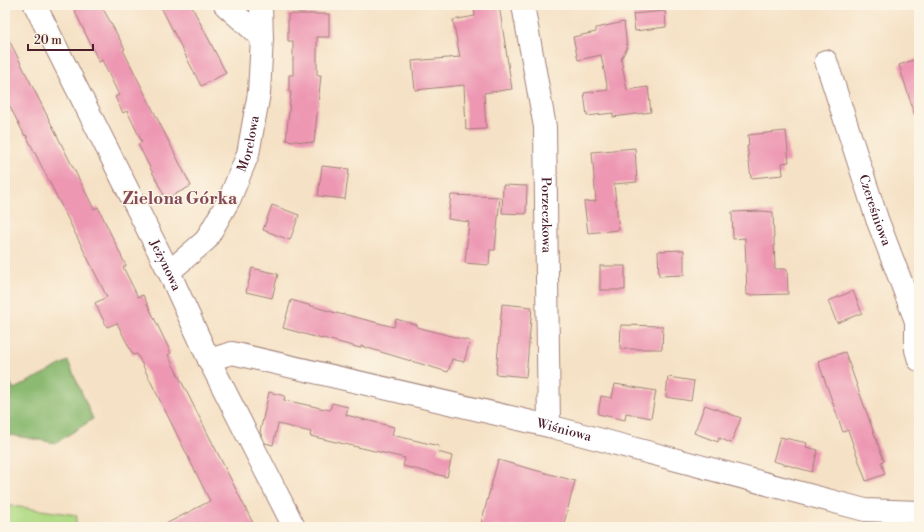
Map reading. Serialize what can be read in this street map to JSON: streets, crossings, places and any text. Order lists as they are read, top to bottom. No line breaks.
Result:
{"streets":{"street":["Morelowa","Czereśniowa","Porzeczkowa","Jeżynowa","Wiśniowa"]},"crossings":[["Morelowa","Jeżynowa"],["Porzeczkowa","Wiśniowa"],["Jeżynowa","Wiśniowa"]],"districts":["Zielona Górka"],"scale_bar":"20 m"}
